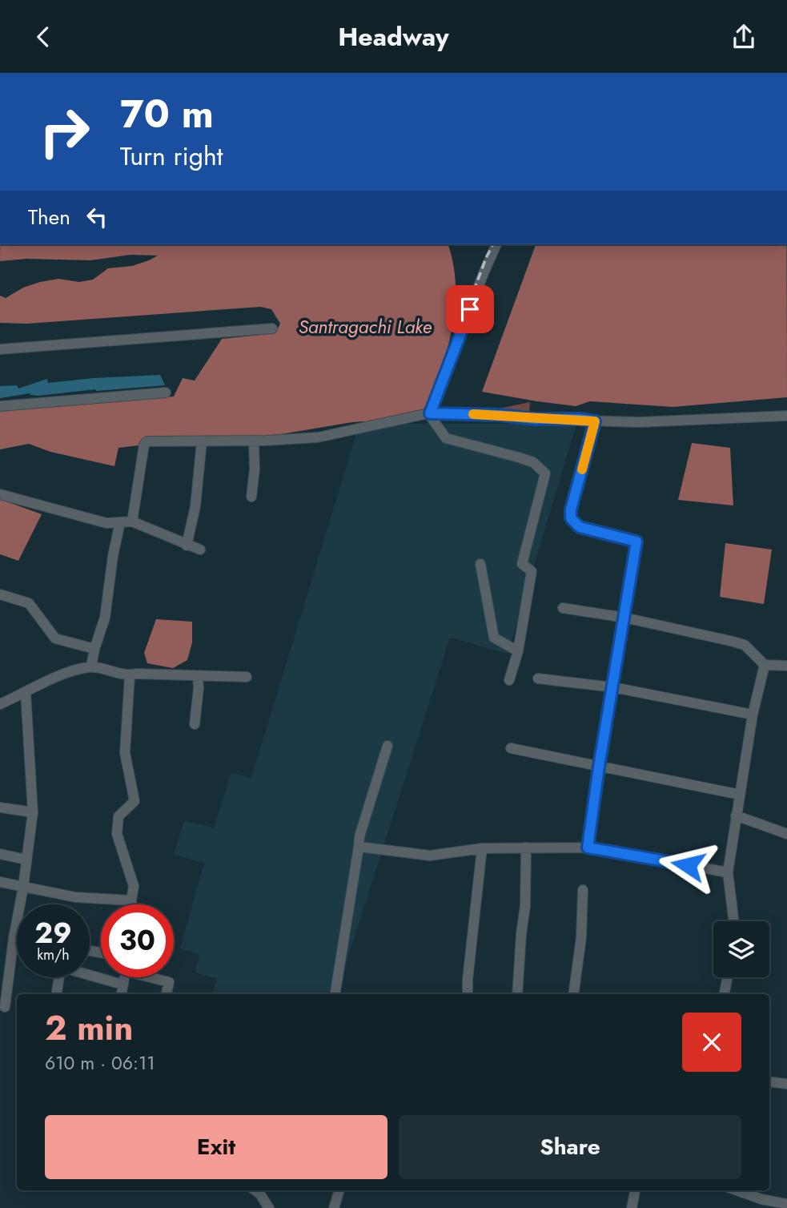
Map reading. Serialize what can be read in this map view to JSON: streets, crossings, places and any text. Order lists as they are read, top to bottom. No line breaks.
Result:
{"water":["Santragachi Lake"],"page":{"header":"Headway","turn":["70 m","Turn right"],"then":"Then","speed":"29 km/h","limit":"30","heading":["2 min","610 m · 06:11"],"buttons":["Exit","Share"]}}
